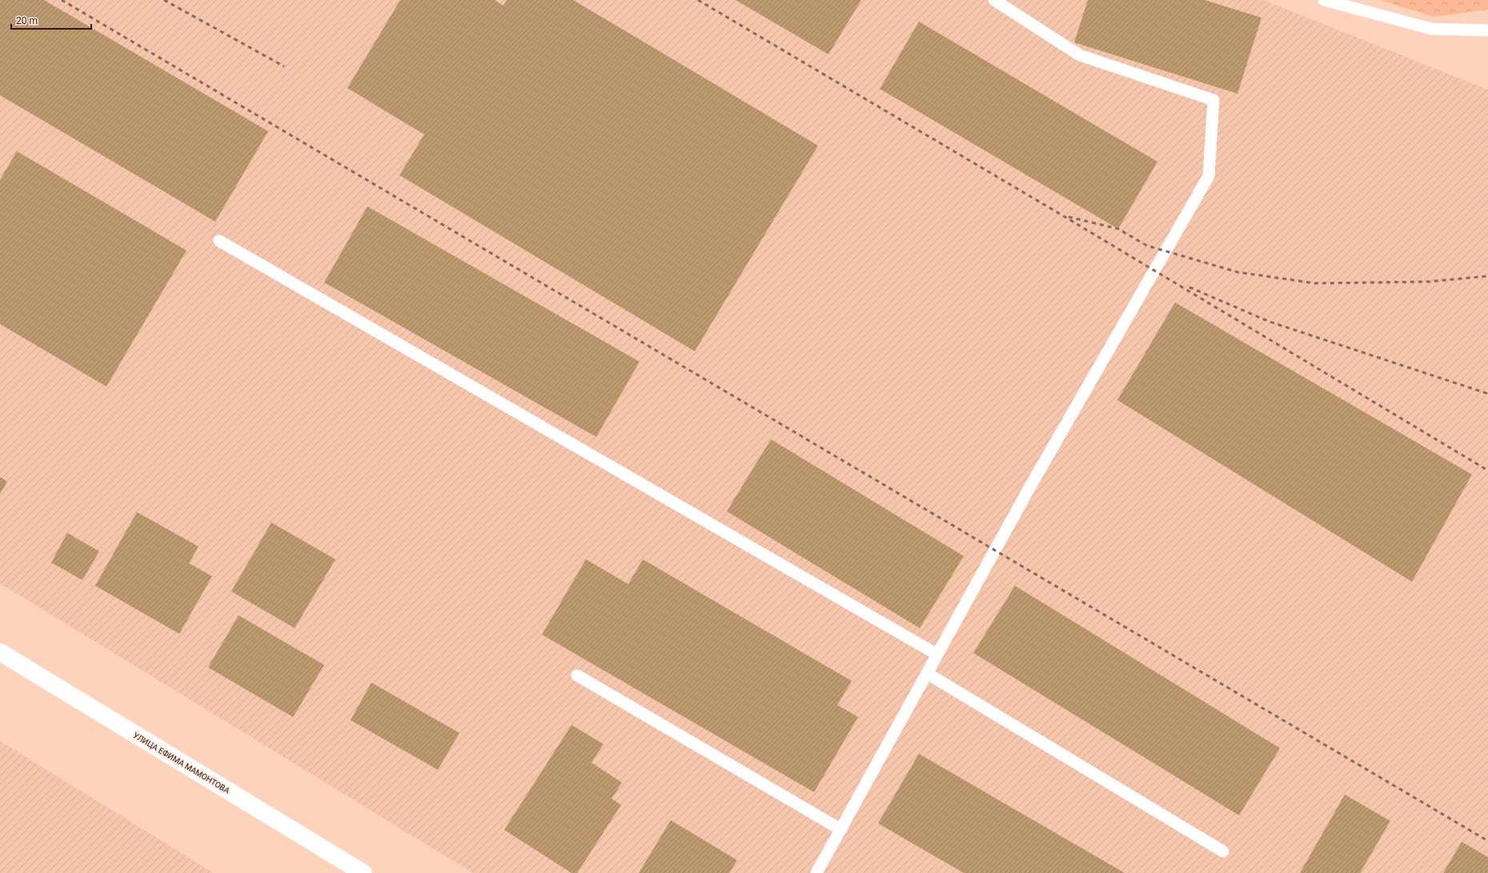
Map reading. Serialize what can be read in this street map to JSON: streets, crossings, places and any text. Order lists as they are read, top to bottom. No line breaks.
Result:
{"streets":{"street":["УЛИЦА ЕФИМА МАМОНТОВА"]},"scale_bar":"20 m"}
